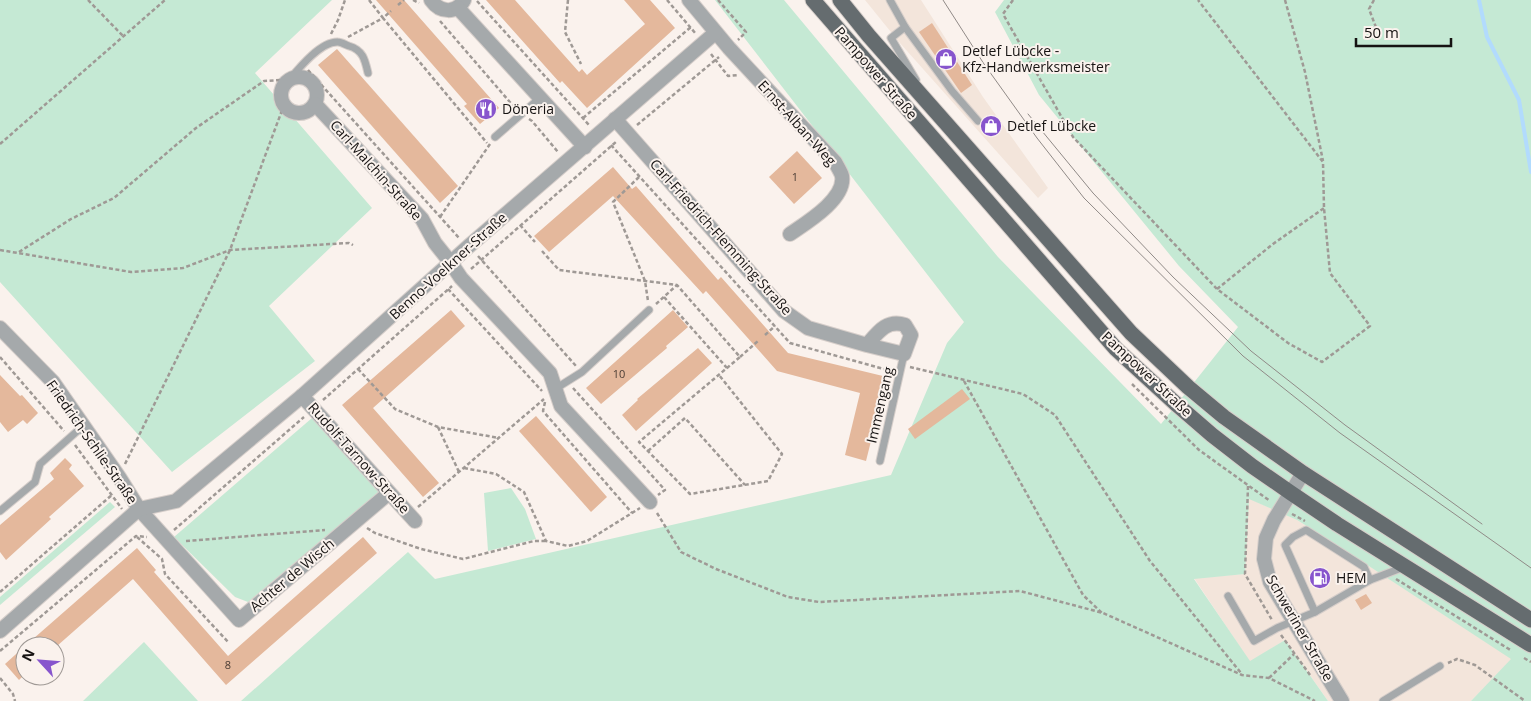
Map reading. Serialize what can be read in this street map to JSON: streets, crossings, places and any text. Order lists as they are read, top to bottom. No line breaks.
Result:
{"streets":{"main road":["Pampower Straße"],"street":["Ernst-Alban-Weg","Carl-Malchin-Straße","Carl-Friedrich-Flemming-Straße","Benno-Voelkner-Straße","Friedrich-Schlie-Straße","Rudolf-Tarnow-Straße","Achter de Wisch","Schweriner Straße"],"lane":["Immengang"]},"crossings":[["Pampower Straße","Schweriner Straße"],["Ernst-Alban-Weg","Benno-Voelkner-Straße"],["Carl-Malchin-Straße","Benno-Voelkner-Straße"],["Carl-Friedrich-Flemming-Straße","Benno-Voelkner-Straße"],["Carl-Friedrich-Flemming-Straße","Immengang"],["Benno-Voelkner-Straße","Friedrich-Schlie-Straße"],["Benno-Voelkner-Straße","Rudolf-Tarnow-Straße"],["Benno-Voelkner-Straße","Achter de Wisch"],["Friedrich-Schlie-Straße","Achter de Wisch"],["Rudolf-Tarnow-Straße","Achter de Wisch"]],"places":{"shop":["Detlef Lübcke - Kfz-Handwerksmeister","Detlef Lübcke"],"restaurant":["Döneria"],"fuel station":["HEM"]},"house_numbers":["1","10","8"],"scale_bar":"50 m","north":"top left"}
